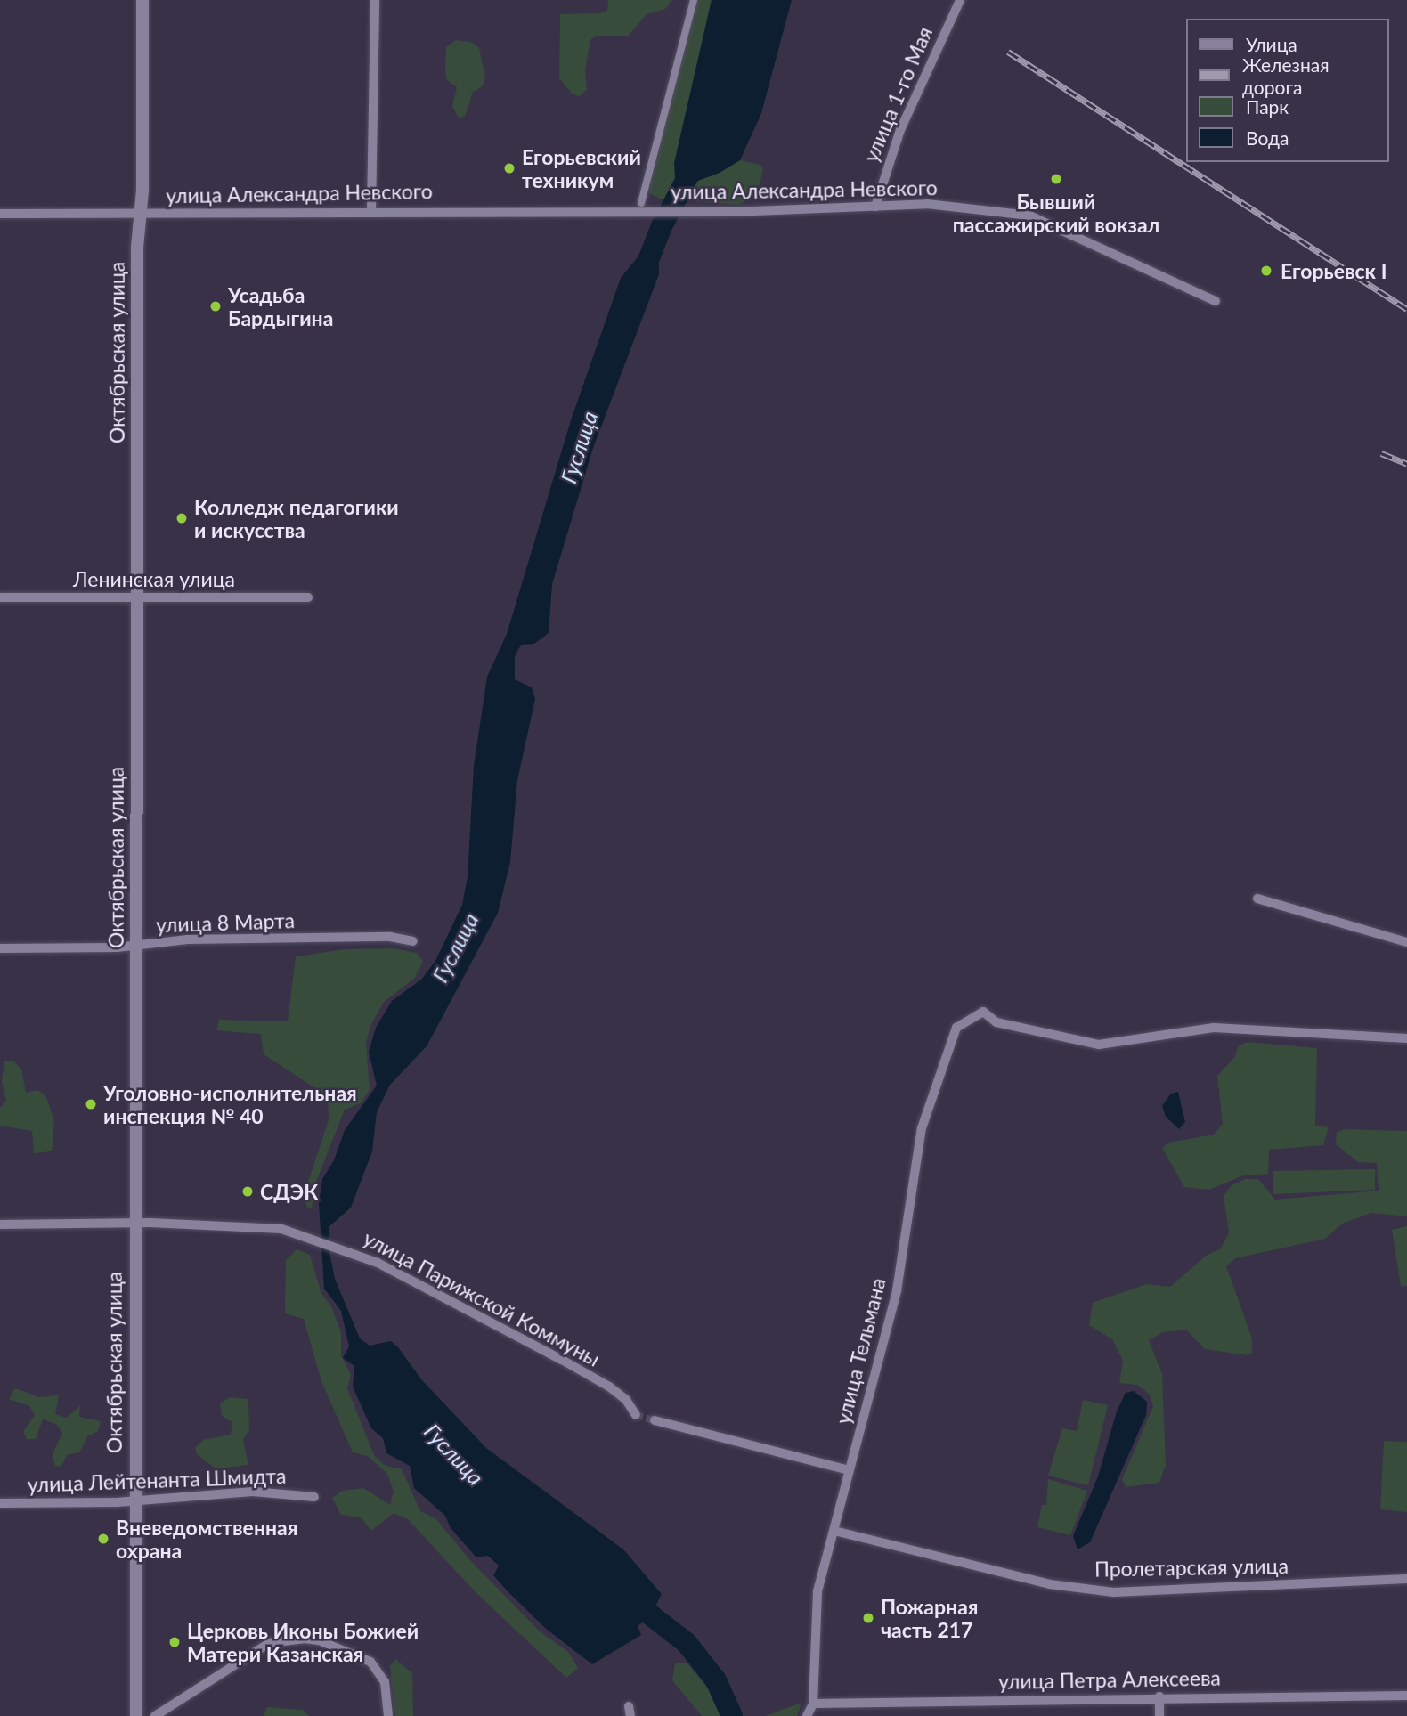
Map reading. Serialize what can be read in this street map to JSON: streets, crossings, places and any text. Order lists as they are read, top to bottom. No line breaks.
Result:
{"streets":{"street":["улица 1-го Мая","улица Александра Невского","Октябрьская улица","Ленинская улица","улица 8 Марта","улица Парижской Коммуны","улица Тельмана","улица Лейтенанта Шмидта","Пролетарская улица","улица Петра Алексеева"]},"crossings":[["улица 1-го Мая","улица Александра Невского"],["улица Александра Невского","Октябрьская улица"],["Октябрьская улица","Ленинская улица"],["Октябрьская улица","улица 8 Марта"],["Октябрьская улица","улица Парижской Коммуны"],["Октябрьская улица","улица Лейтенанта Шмидта"],["улица Тельмана","Пролетарская улица"],["улица Тельмана","улица Петра Алексеева"]],"water":["Гуслица"],"places":["Егорьевский техникум","Бывший пассажирский вокзал","Егорьевск I","Усадьба Бардыгина","Колледж педагогики и искусства","Уголовно-исполнительная инспекция № 40","СДЭК","Вневедомственная охрана","Пожарная часть 217","Церковь Иконы Божией Матери Казанская"],"legend":["Улица","Железная дорога","Парк","Вода"]}
